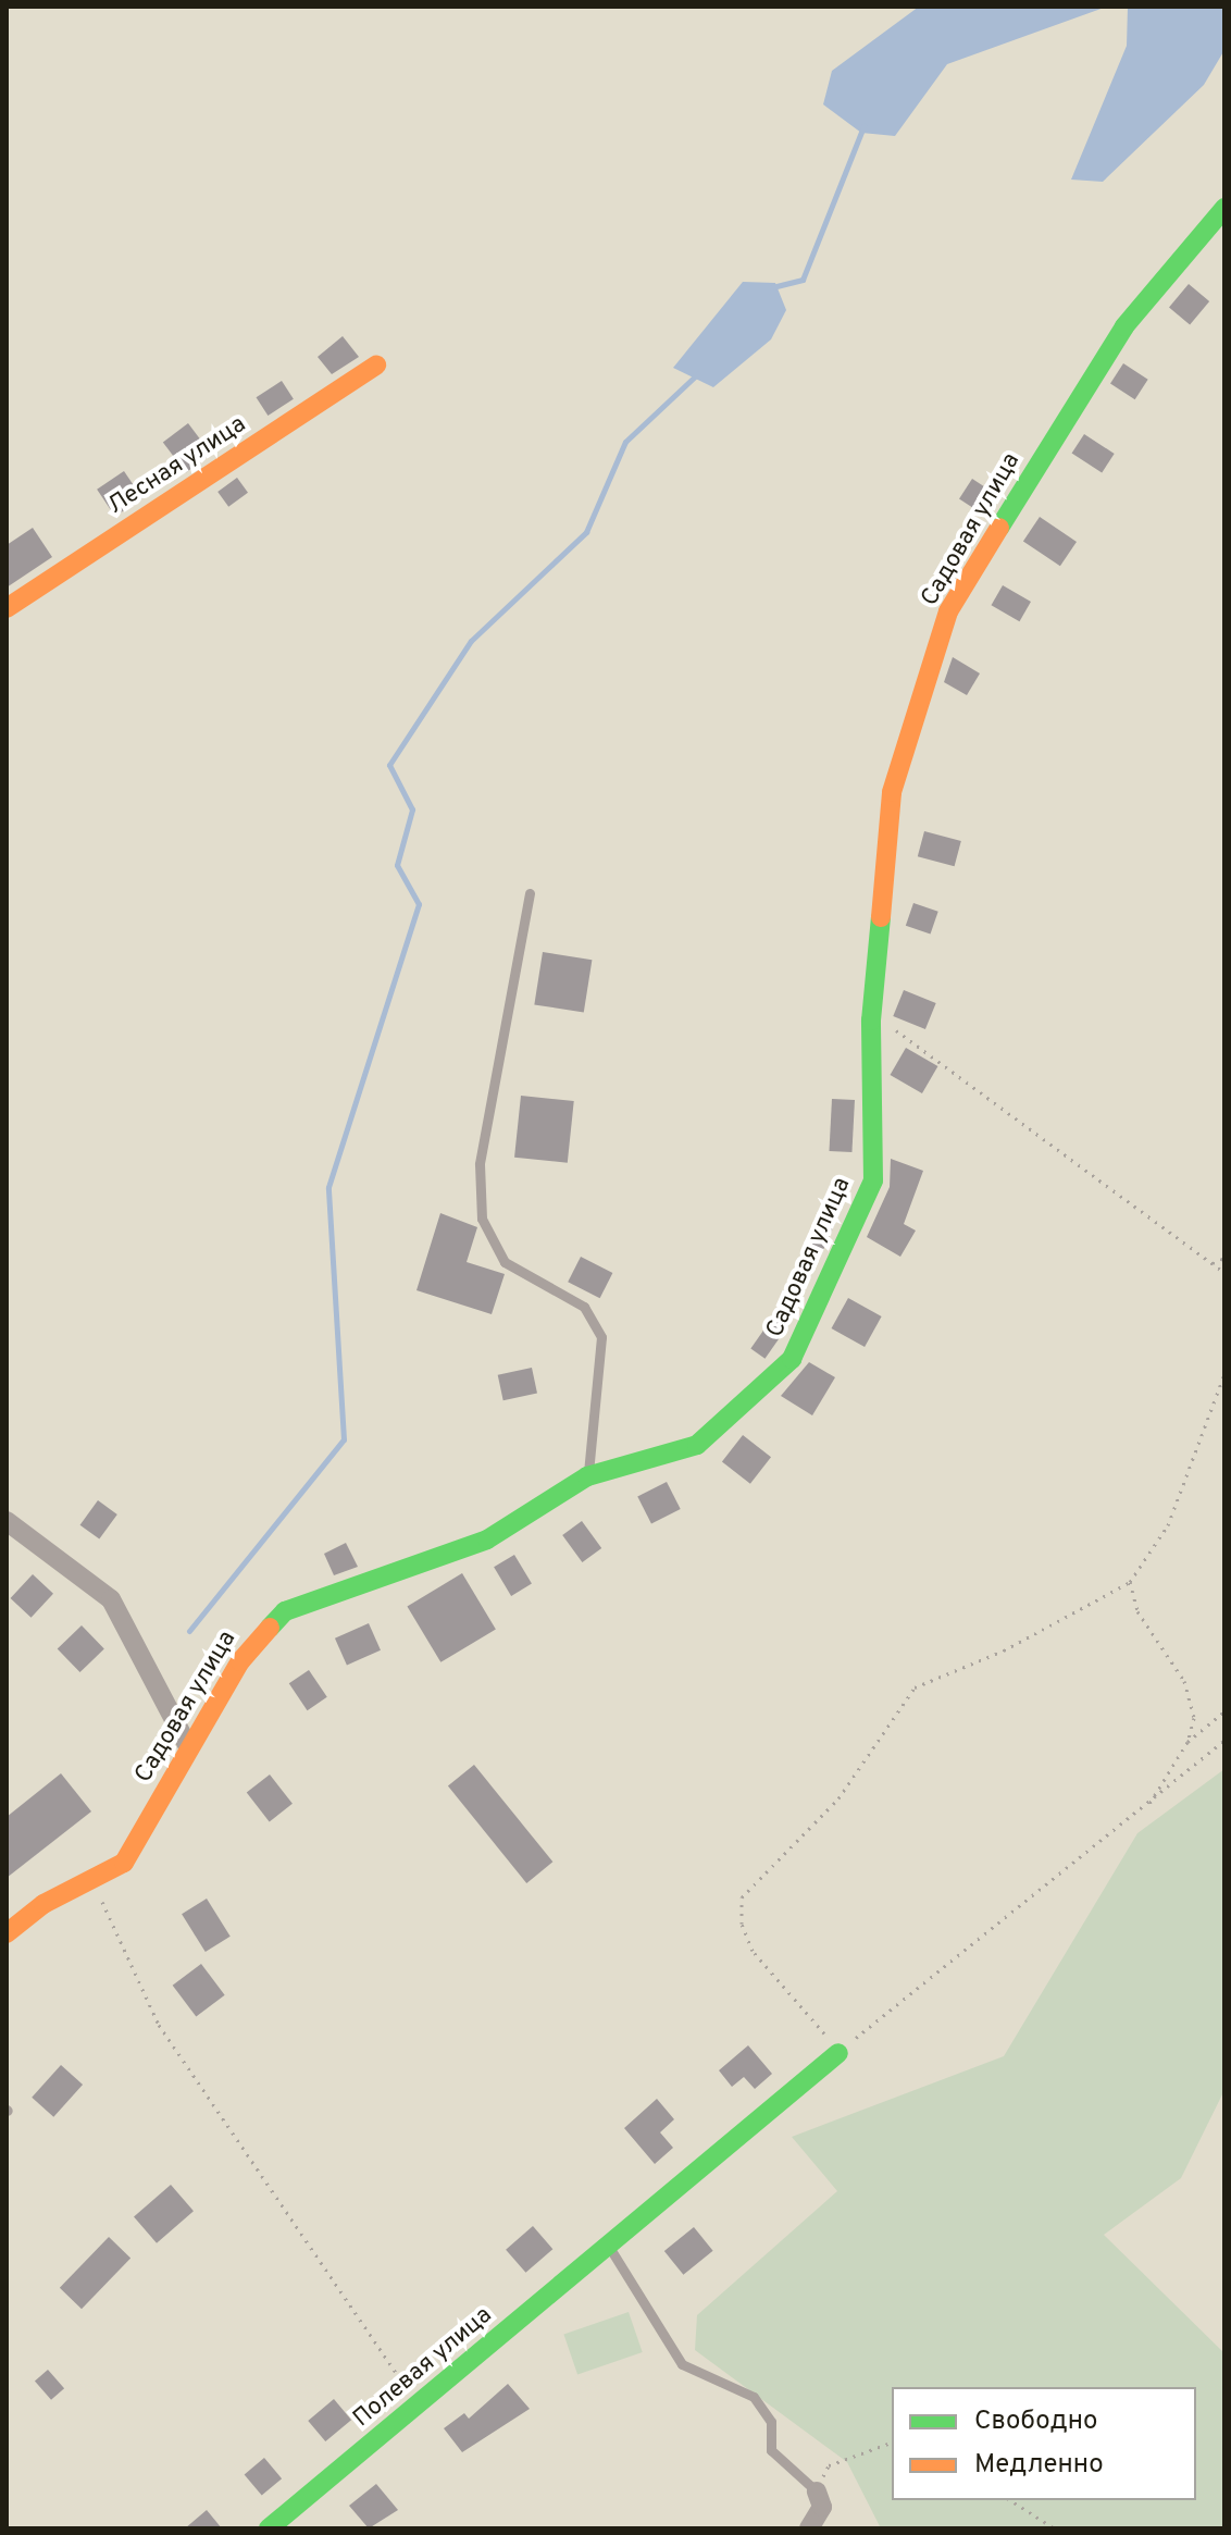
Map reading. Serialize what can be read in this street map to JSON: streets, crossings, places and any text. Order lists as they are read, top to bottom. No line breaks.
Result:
{"streets":{"street":["Лесная улица","Садовая улица","Полевая улица"]},"legend":["Свободно","Медленно"]}
